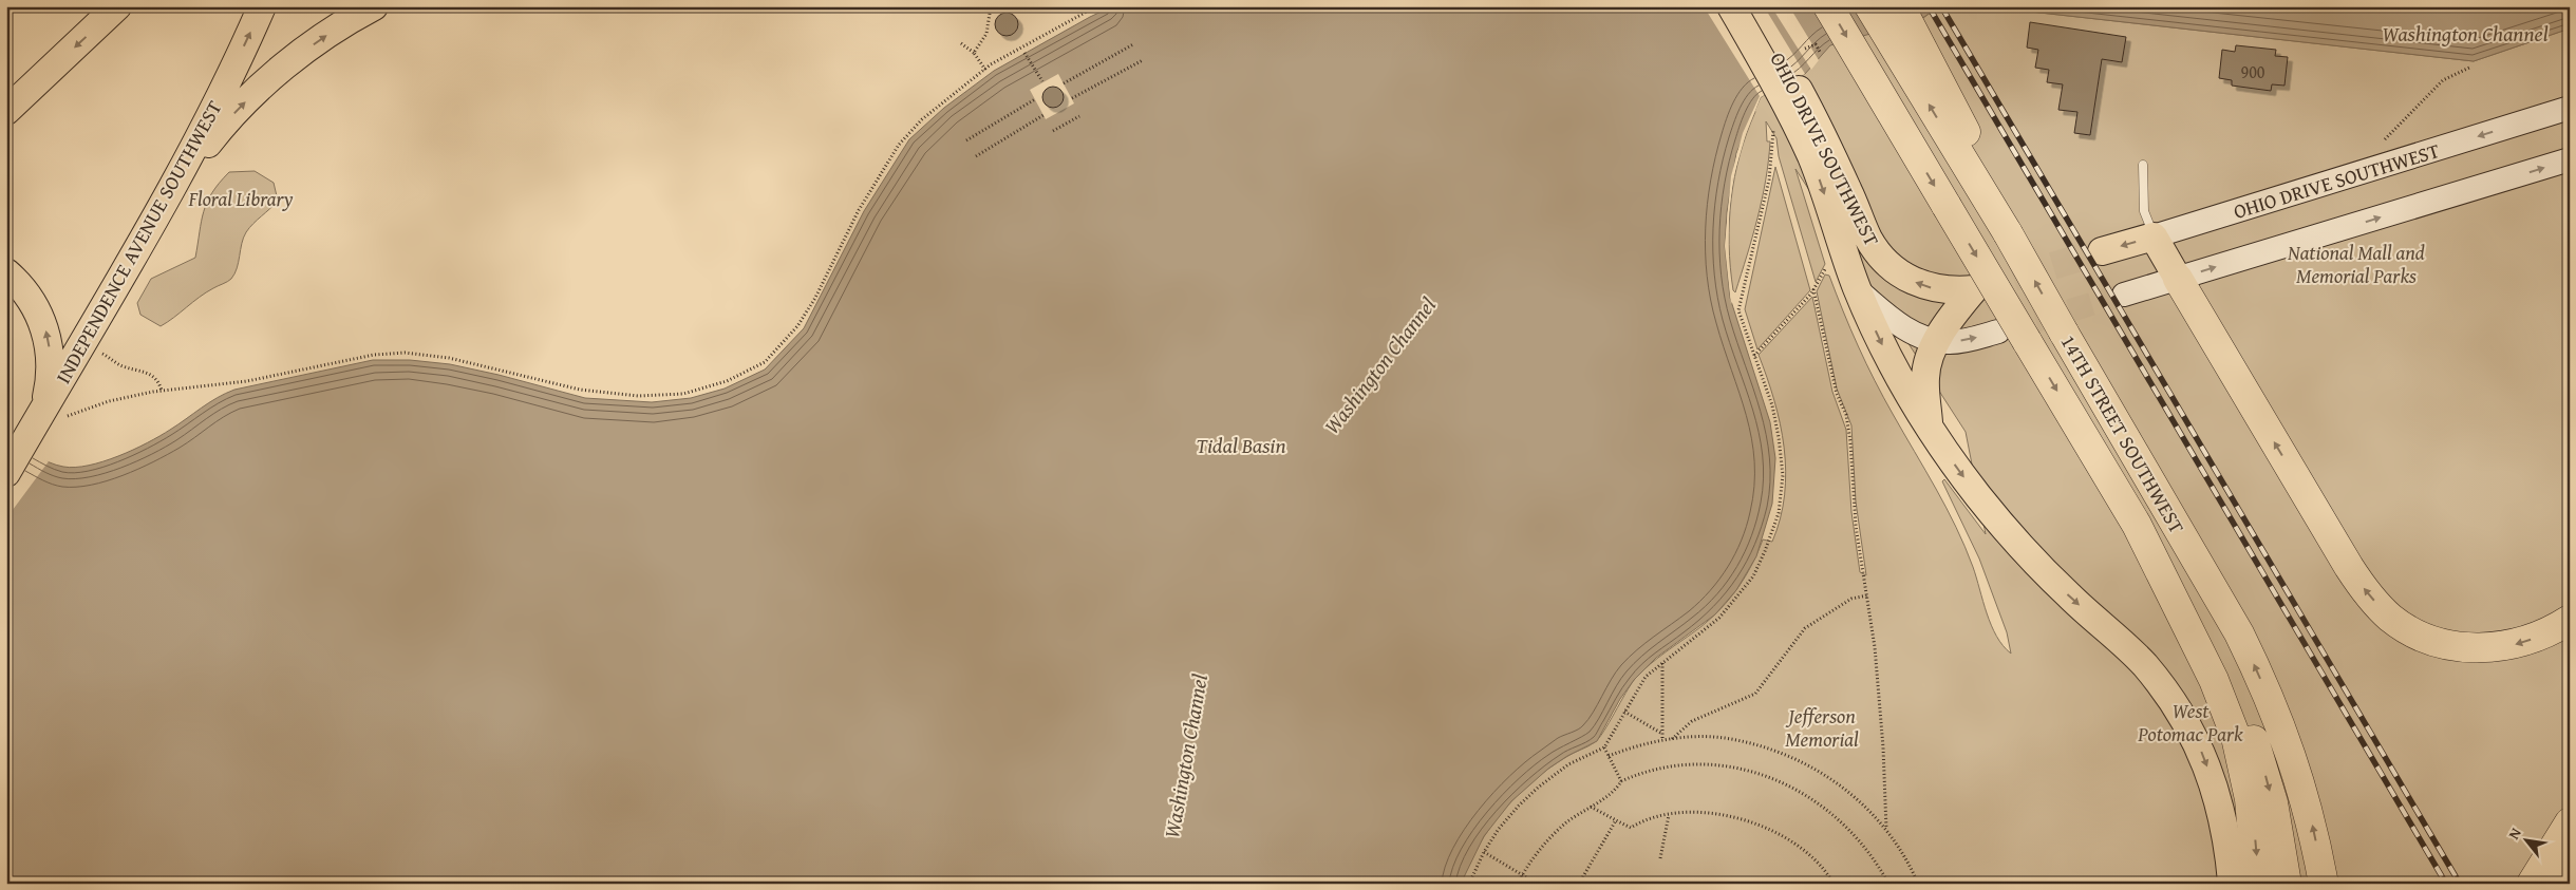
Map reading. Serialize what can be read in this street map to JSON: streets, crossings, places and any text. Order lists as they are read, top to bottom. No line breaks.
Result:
{"streets":{"highway":["14TH STREET SOUTHWEST"],"main road":["OHIO DRIVE SOUTHWEST","INDEPENDENCE AVENUE SOUTHWEST"]},"water":["Washington Channel","Tidal Basin"],"parks":["Floral Library","National Mall and Memorial Parks","West Potomac Park","Jefferson Memorial"],"house_numbers":["900"],"north":"top left"}
